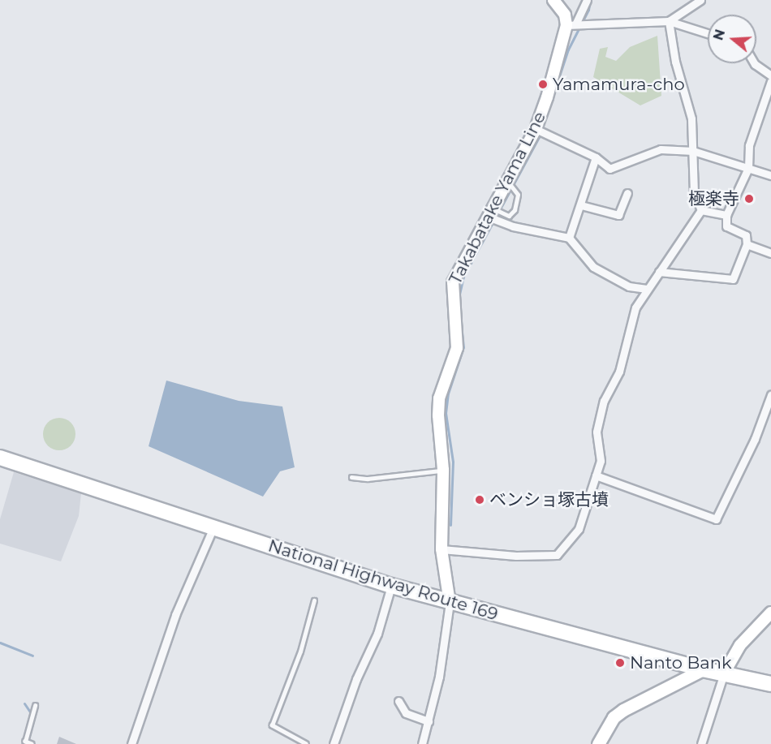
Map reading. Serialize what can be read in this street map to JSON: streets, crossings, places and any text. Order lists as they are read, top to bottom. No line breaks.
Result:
{"streets":{"highway":["National Highway Route 169"],"main road":["Takabatake Yama Line"]},"crossings":[["Takabatake Yama Line","National Highway Route 169"]],"places":["Yamamura-cho","極楽寺","ベンショ塚古墳","Nanto Bank"],"north":"left"}
